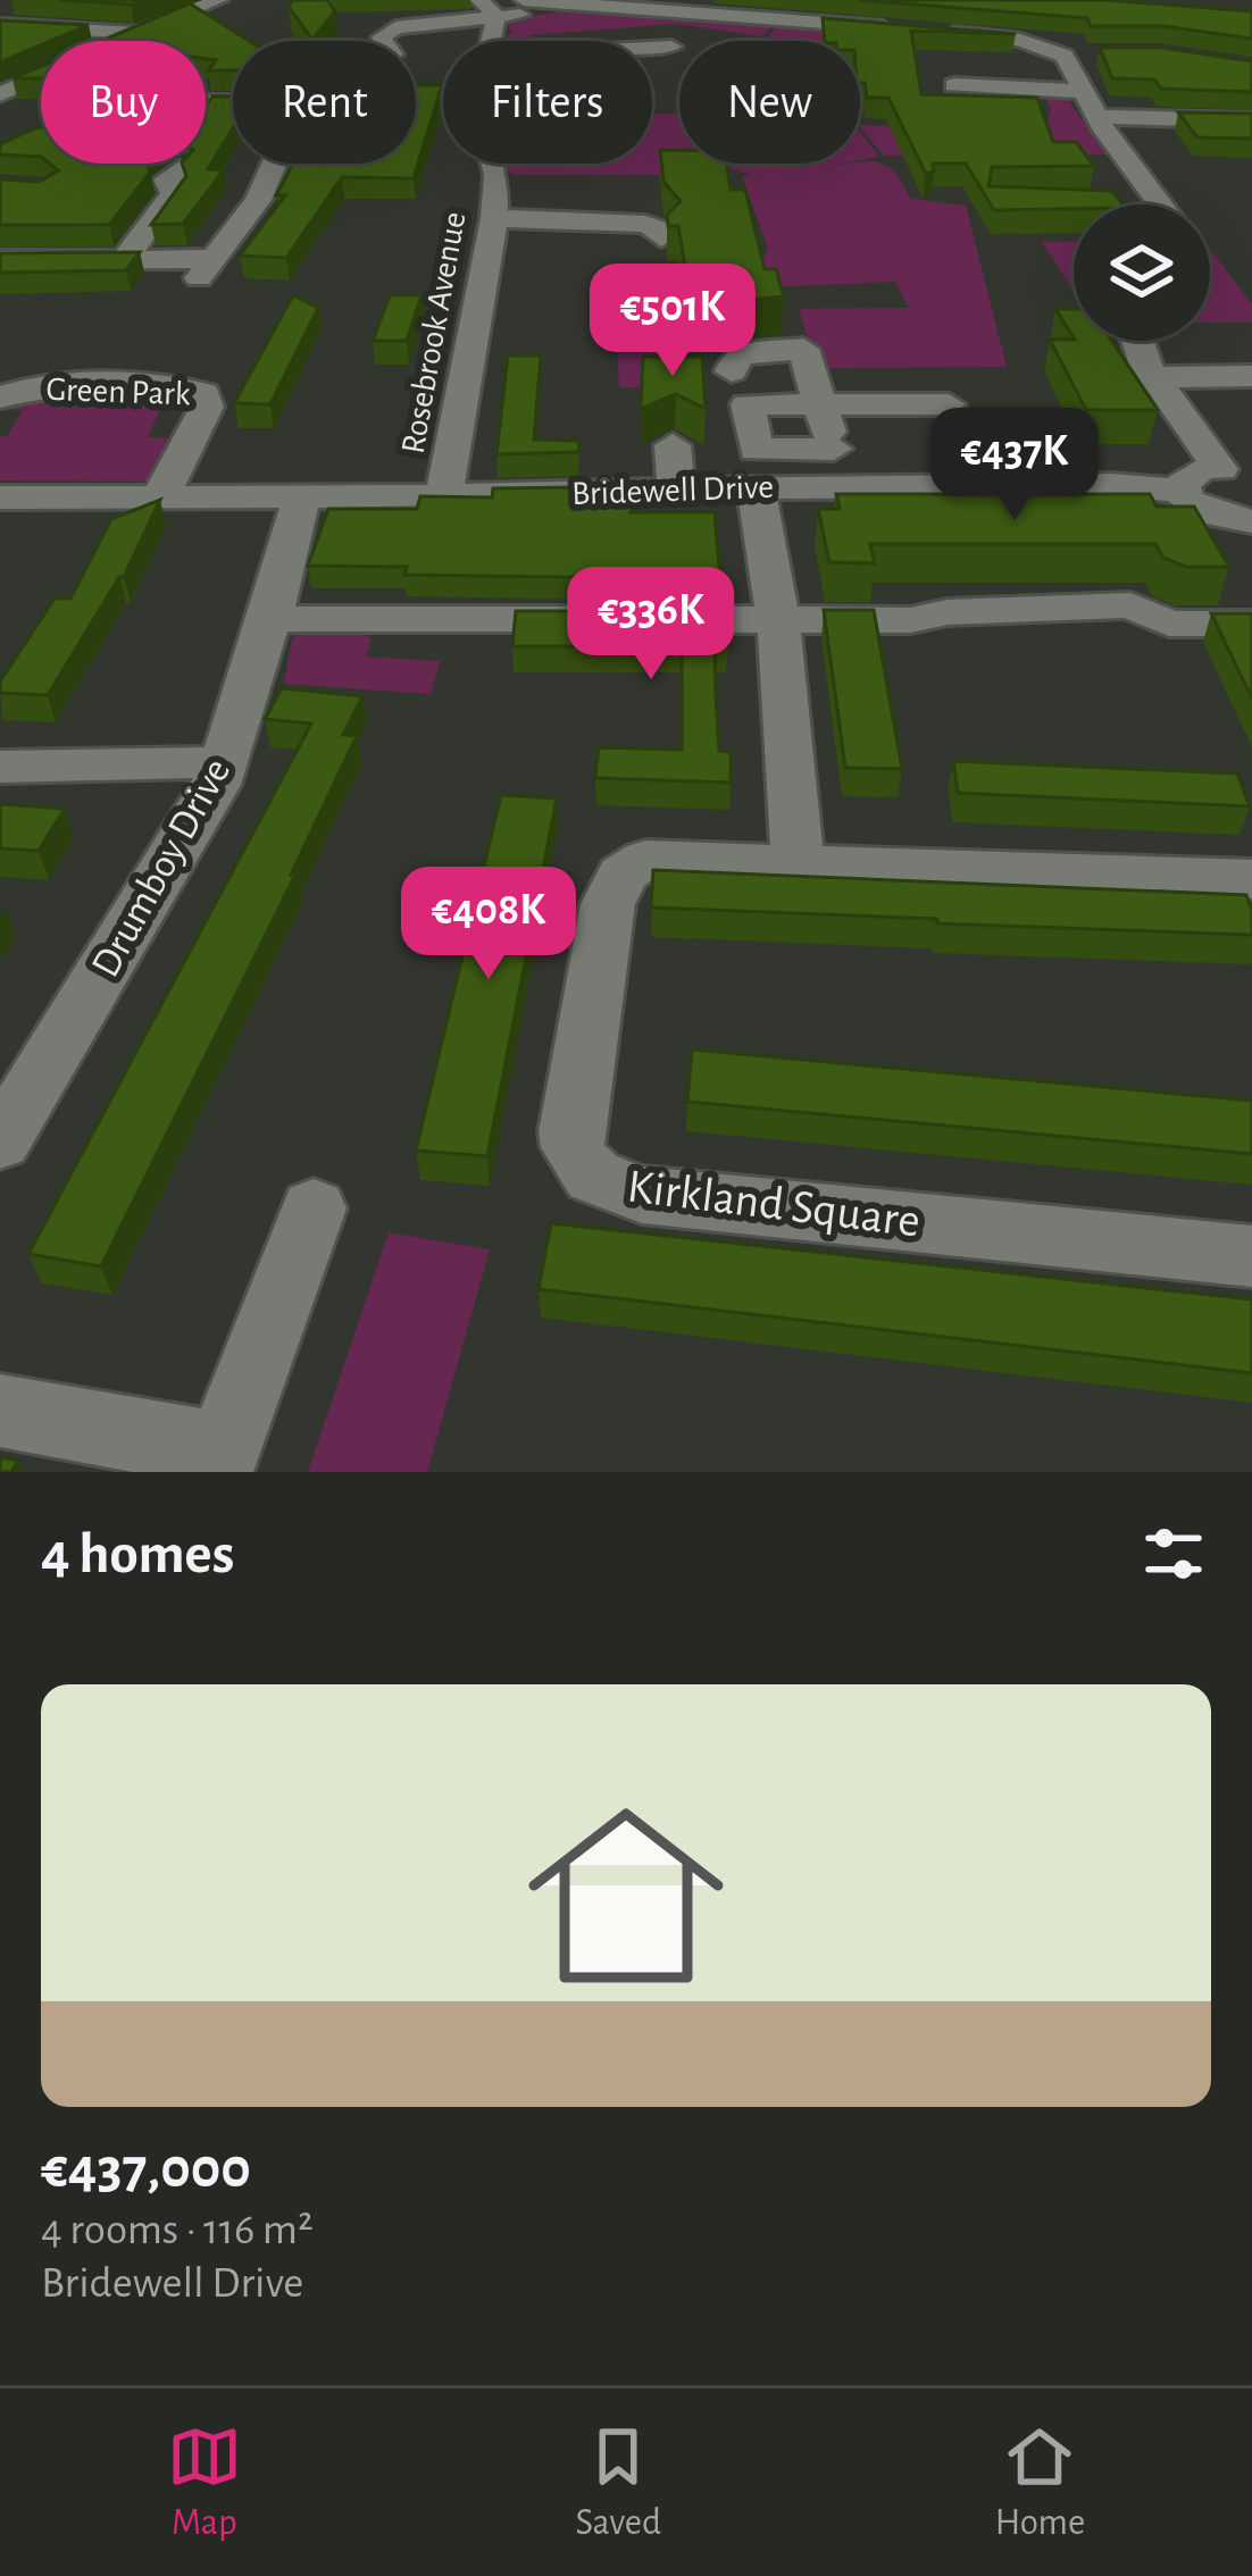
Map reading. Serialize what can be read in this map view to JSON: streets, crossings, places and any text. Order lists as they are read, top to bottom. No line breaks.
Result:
{"streets":{"street":["Rosebrook Avenue","Green Park","Bridewell Drive","Drumboy Drive","Kirkland Square"]},"crossings":[["Rosebrook Avenue","Bridewell Drive"],["Green Park","Bridewell Drive"],["Bridewell Drive","Drumboy Drive"]],"page":{"chip":["Buy","Rent","Filters","New"],"price":["€501K","€437K","€336K","€408K"],"heading":"4 homes","list":[{"name":"€437,000","note":"4 rooms · 116 m² · Bridewell Drive"}],"tabs":["Map","Saved","Home"]}}
